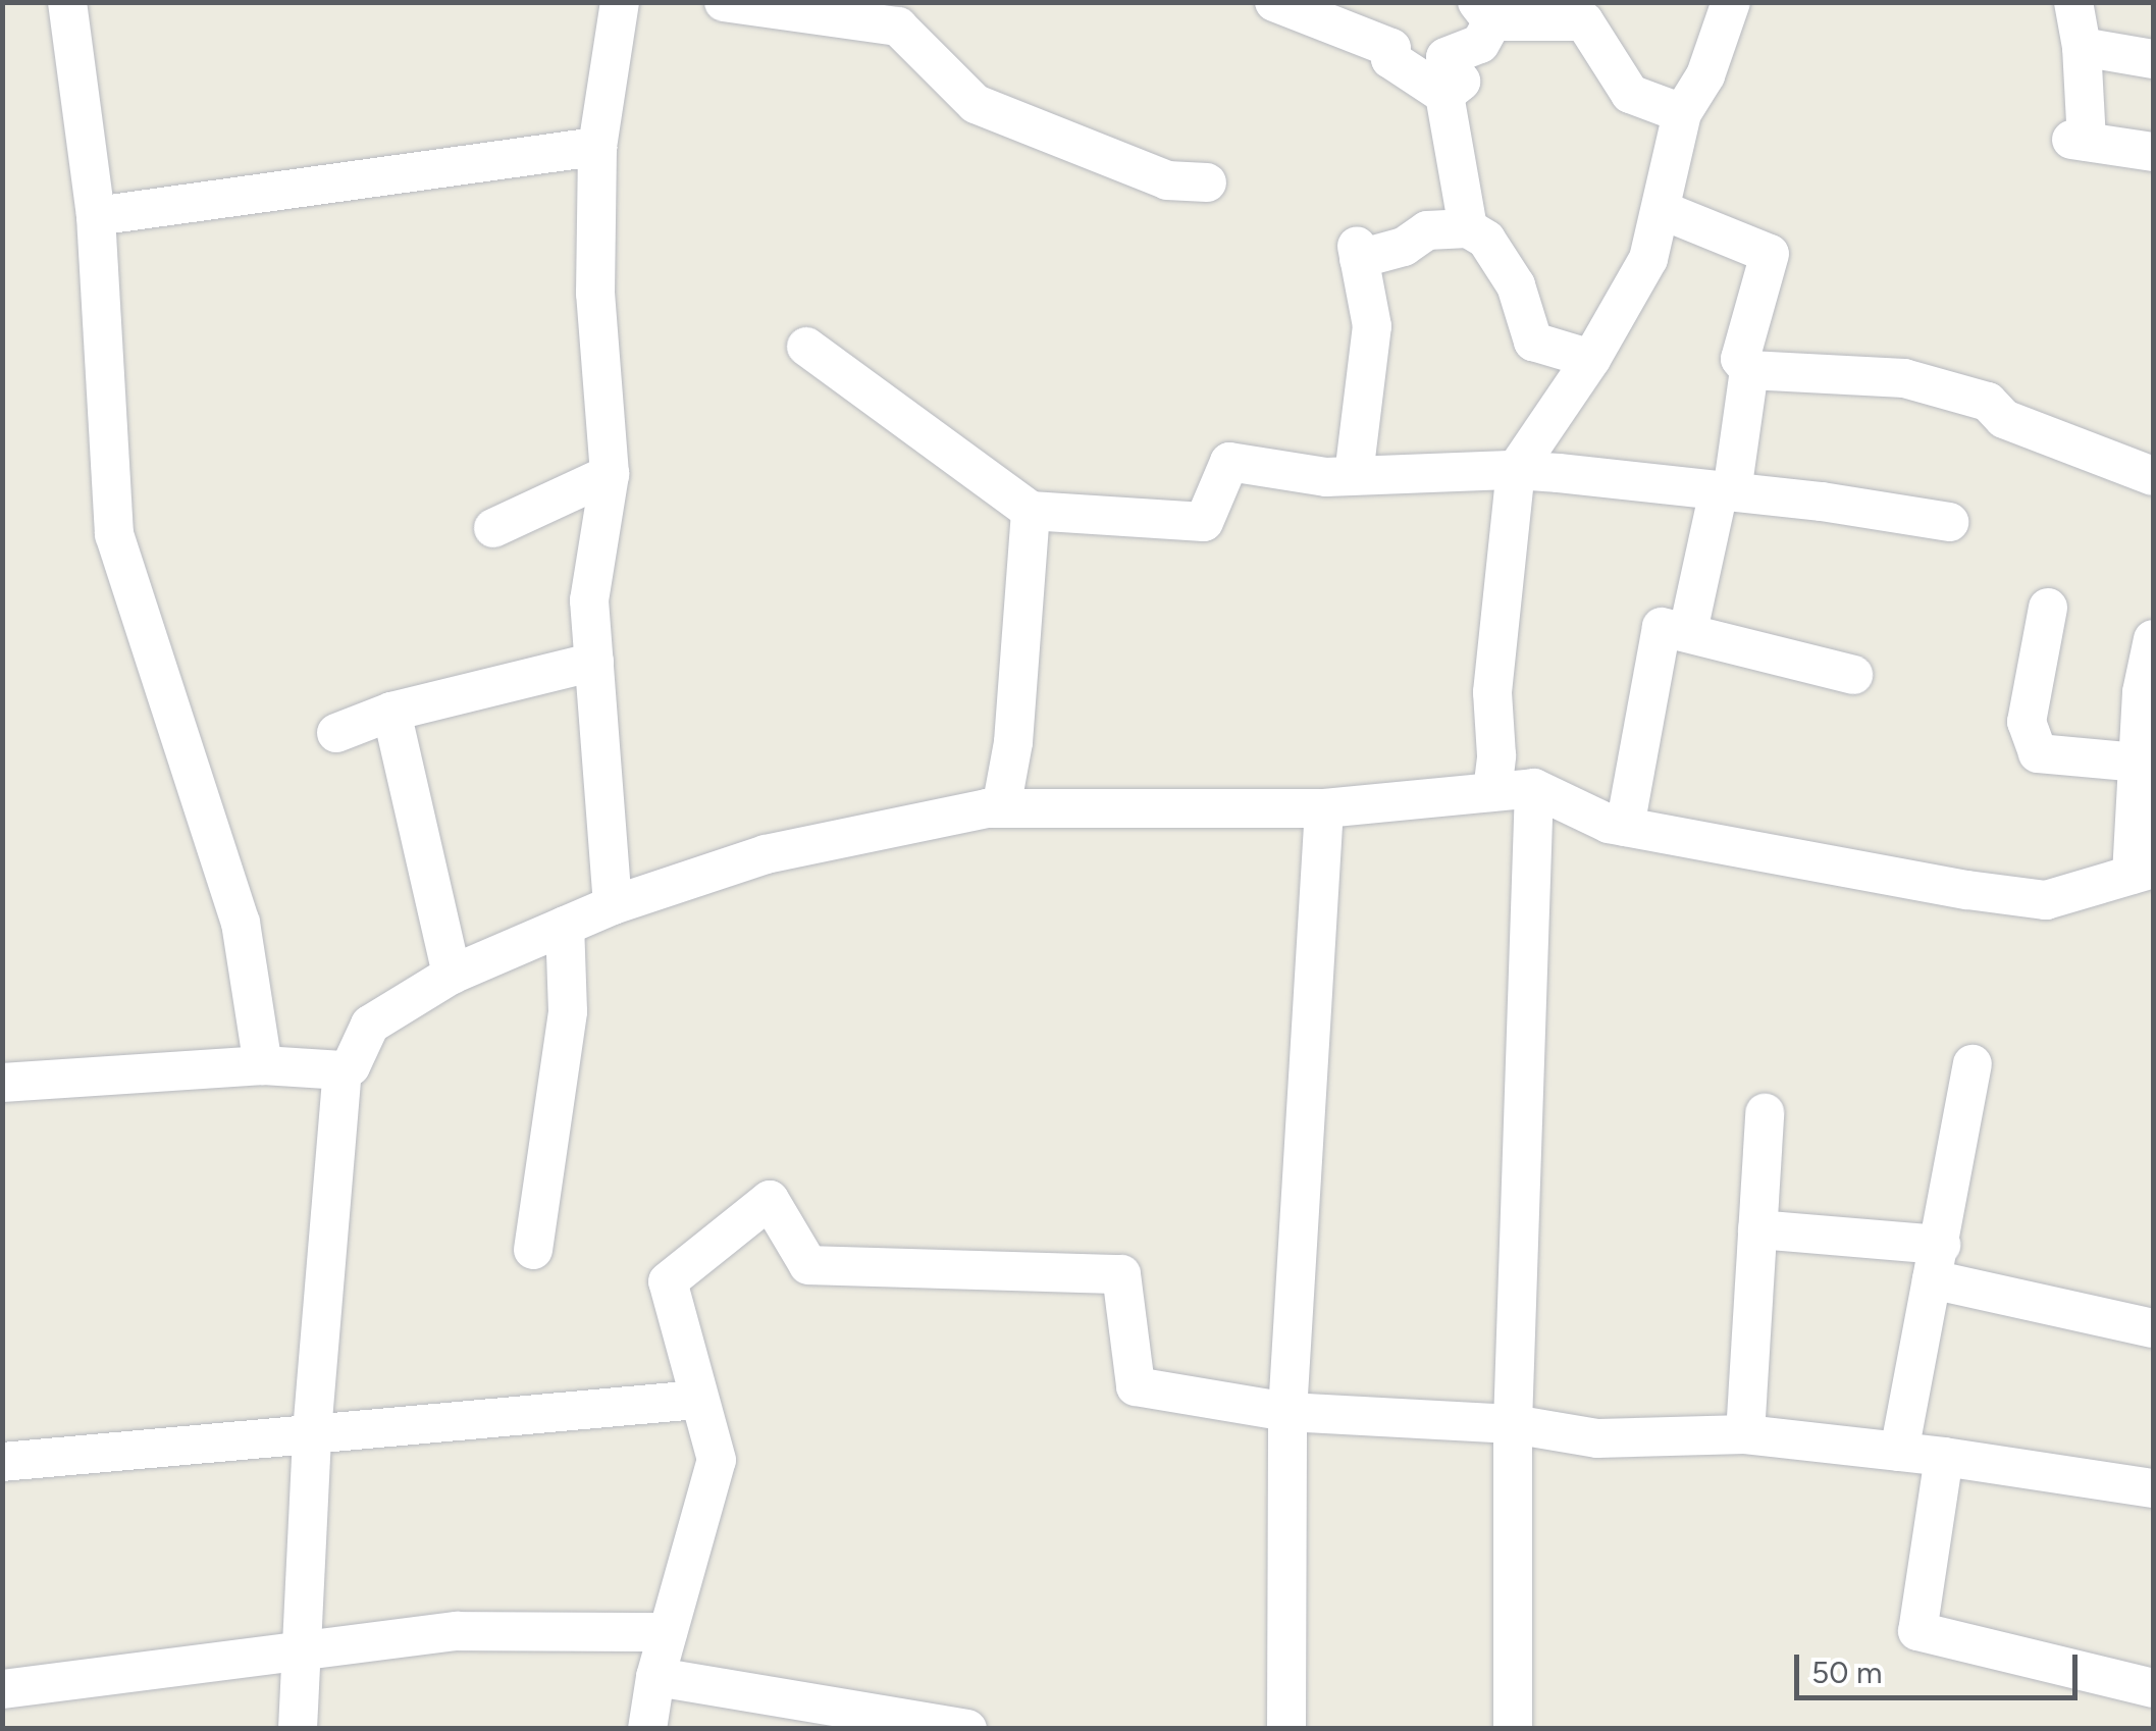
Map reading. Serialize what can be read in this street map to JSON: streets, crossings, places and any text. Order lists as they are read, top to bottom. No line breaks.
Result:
{"scale_bar":"50 m"}
